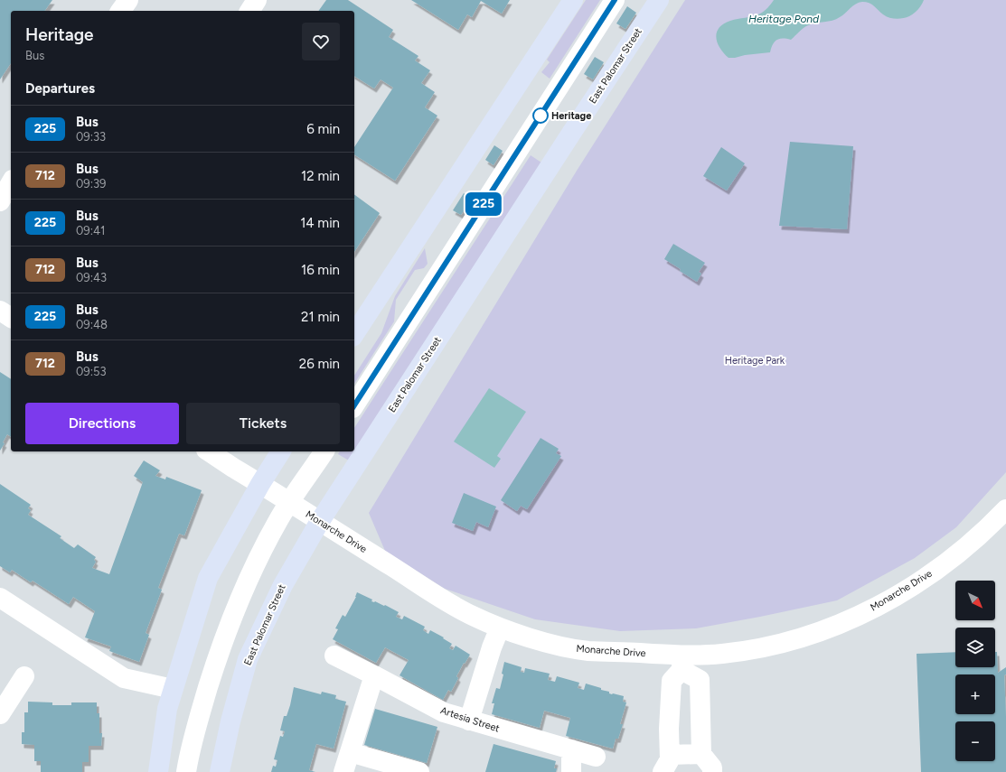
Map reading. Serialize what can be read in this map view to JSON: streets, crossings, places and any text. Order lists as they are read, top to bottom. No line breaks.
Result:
{"streets":{"main road":["East Palomar Street"],"street":["Monarche Drive","Artesia Street"]},"crossings":[["East Palomar Street","Monarche Drive"]],"water":["Heritage Pond"],"parks":["Heritage Park"],"places":["Heritage"],"lines":["bus line 225"],"north":"bottom right","page":{"on_map":"225","heading":[["Heritage","Bus"],"Departures"],"list":[{"mark":"225","name":"Bus","note":"09:33","value":"6 min"},{"mark":"712","name":"Bus","note":"09:39","value":"12 min"},{"mark":"225","name":"Bus","note":"09:41","value":"14 min"},{"mark":"712","name":"Bus","note":"09:43","value":"16 min"},{"mark":"225","name":"Bus","note":"09:48","value":"21 min"},{"mark":"712","name":"Bus","note":"09:53","value":"26 min"}],"buttons":["Directions","Tickets"],"map_buttons":["+","−"]}}
